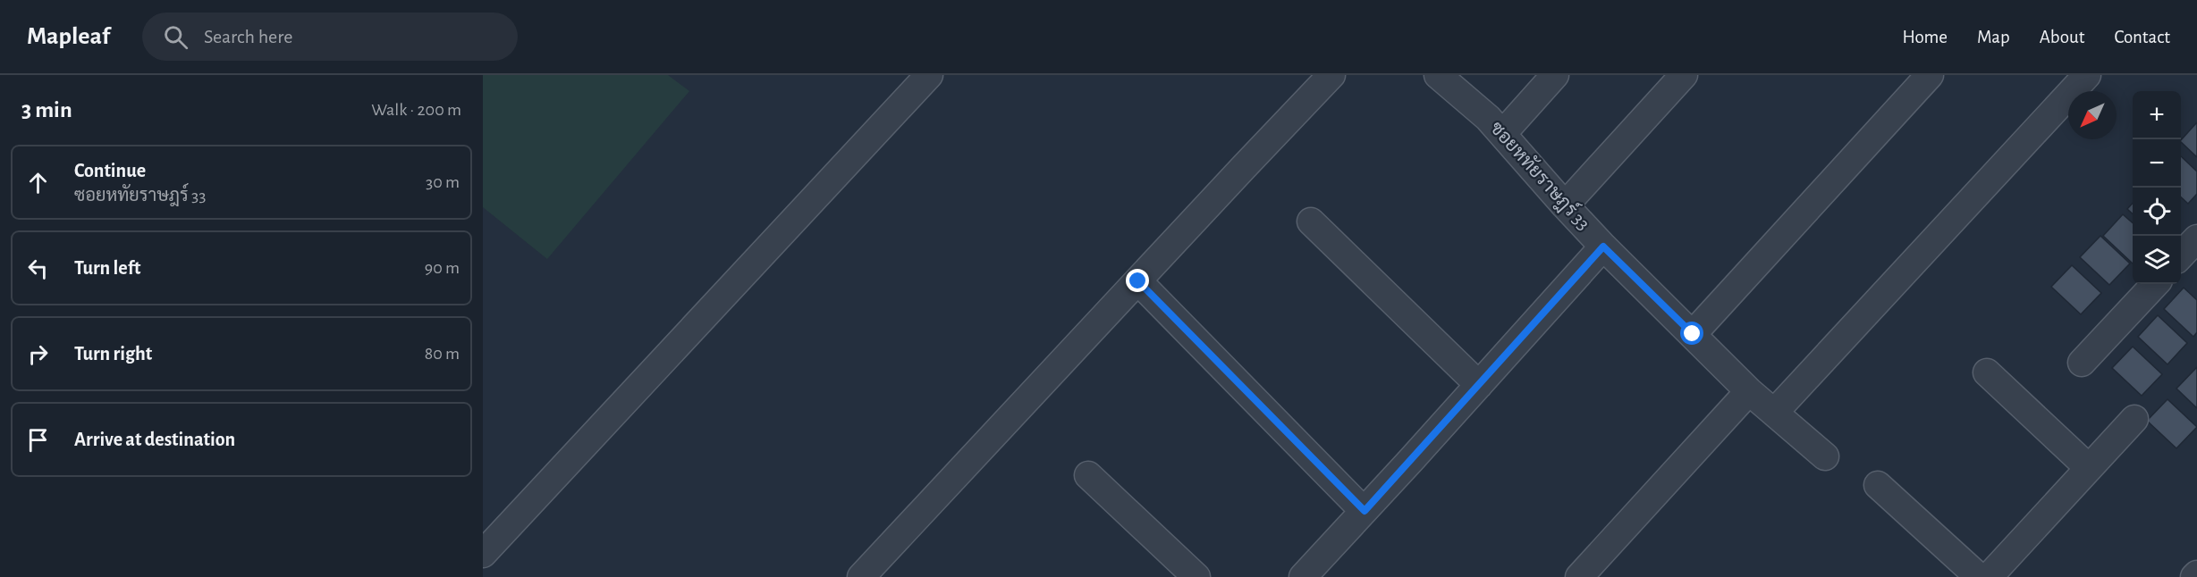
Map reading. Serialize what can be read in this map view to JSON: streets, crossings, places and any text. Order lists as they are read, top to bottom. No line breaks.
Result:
{"streets":{"street":["ซอยหทัยราษฎร์ 33"]},"north":"bottom left","page":{"header":"Mapleaf","search":"Search here","nav":["Home","Map","About","Contact"],"heading":["3 min","Walk · 200 m"],"map_buttons":["+","−"],"list":[["Continue","ซอยหทัยราษฎร์ 33","30 m"],["Turn left","90 m"],["Turn right","80 m"],"Arrive at destination"]}}
